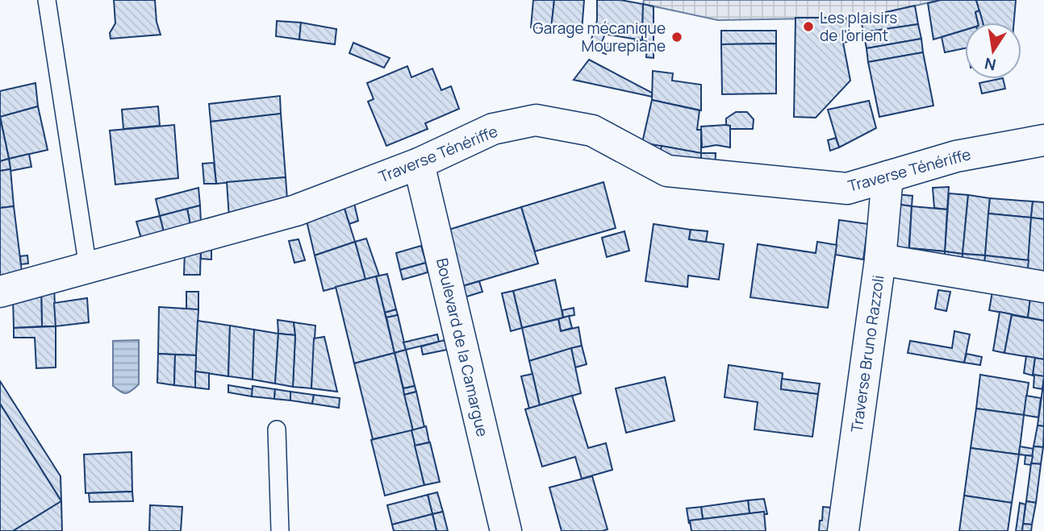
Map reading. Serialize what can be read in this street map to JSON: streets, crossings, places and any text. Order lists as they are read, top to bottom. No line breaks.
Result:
{"streets":{"street":["Traverse Ténériffe","Boulevard de la Camargue","Traverse Bruno Razzoli"]},"crossings":[["Traverse Ténériffe","Boulevard de la Camargue"],["Traverse Ténériffe","Traverse Bruno Razzoli"]],"places":["Les plaisirs de l'orient","Garage mécanique Mourepiane"],"north":"bottom"}
